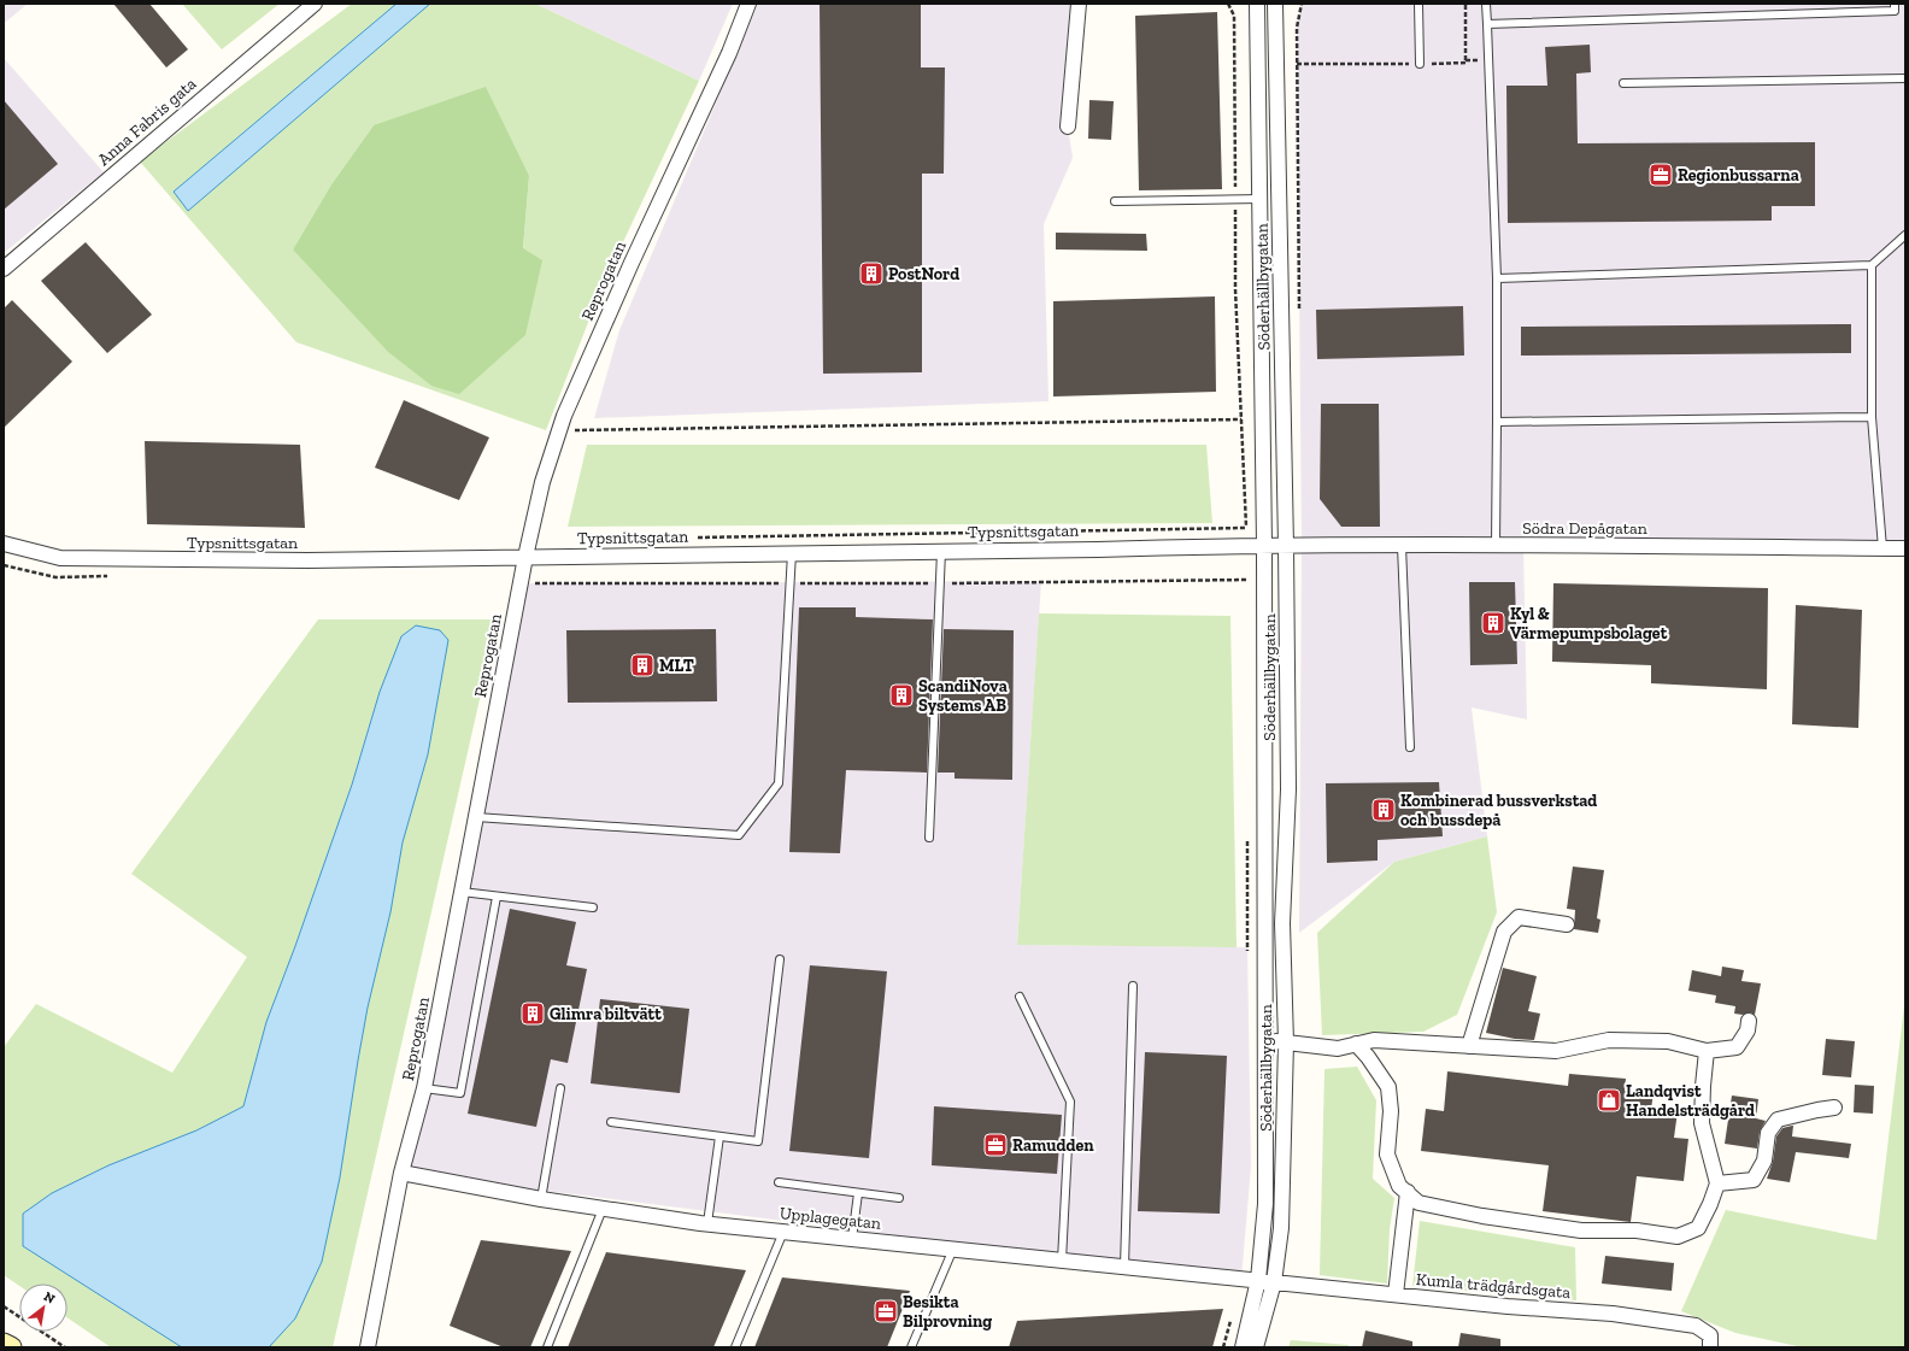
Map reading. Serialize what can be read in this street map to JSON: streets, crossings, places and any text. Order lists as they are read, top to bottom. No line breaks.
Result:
{"streets":{"street":["Anna Fabris gata","Reprogatan","Söderhällbygatan","Södra Depågatan","Typsnittsgatan","Upplagegatan","Kumla trädgårdsgata"]},"crossings":[["Reprogatan","Typsnittsgatan"],["Reprogatan","Upplagegatan"],["Söderhällbygatan","Södra Depågatan"],["Söderhällbygatan","Typsnittsgatan"],["Söderhällbygatan","Upplagegatan"],["Söderhällbygatan","Kumla trädgårdsgata"],["Södra Depågatan","Typsnittsgatan"],["Upplagegatan","Kumla trädgårdsgata"]],"places":{"office":["Regionbussarna","Ramudden","Besikta Bilprovning"],"building":["PostNord","Kyl & Värmepumpsbolaget","MLT","ScandiNova Systems AB","Kombinerad bussverkstad och bussdepå","Glimra biltvätt"],"shop":["Landqvist Handelsträdgård"]},"north":"top right"}
